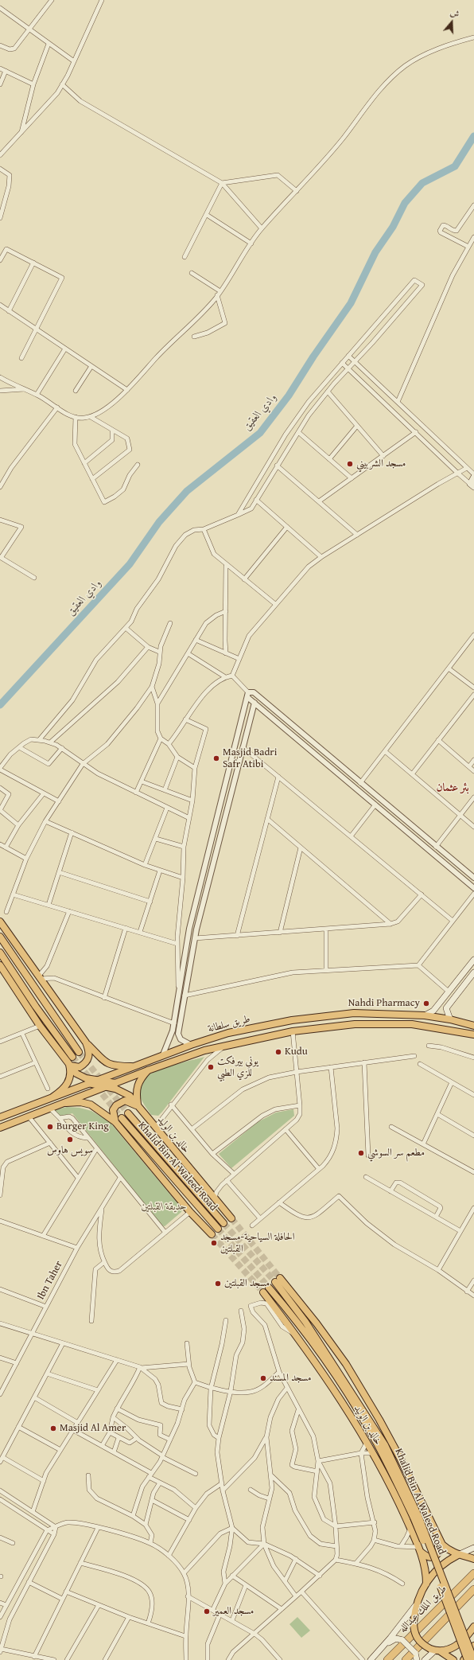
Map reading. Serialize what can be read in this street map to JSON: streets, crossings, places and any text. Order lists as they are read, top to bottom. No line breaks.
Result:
{"streets":{"highway":["طريق الملك عبدالله"],"main road":["طريق سلطانة","خالد بن الوليد","Khalid Bin Al Waleed Road"],"street":["Ibn Taher"]},"crossings":[["طريق سلطانة","خالد بن الوليد"],["خالد بن الوليد","Khalid Bin Al Waleed Road"]],"districts":["بئر عثمان"],"water":["وادي العقيق"],"parks":["حدیقة القبلتین"],"places":["مسجد الشربيني","Masjid Badri Safr Atibi","Nahdi Pharmacy","Kudu","يوني بيرفكت للزي الطبي","Burger King","سويس هاوس","مطعم سر السوشي","الحافلة السياحية-مسجد القبلتين","مسجد القبلتين","مسجد المسند","Masjid Al Amer","مسجد العمير"],"north":"top"}
